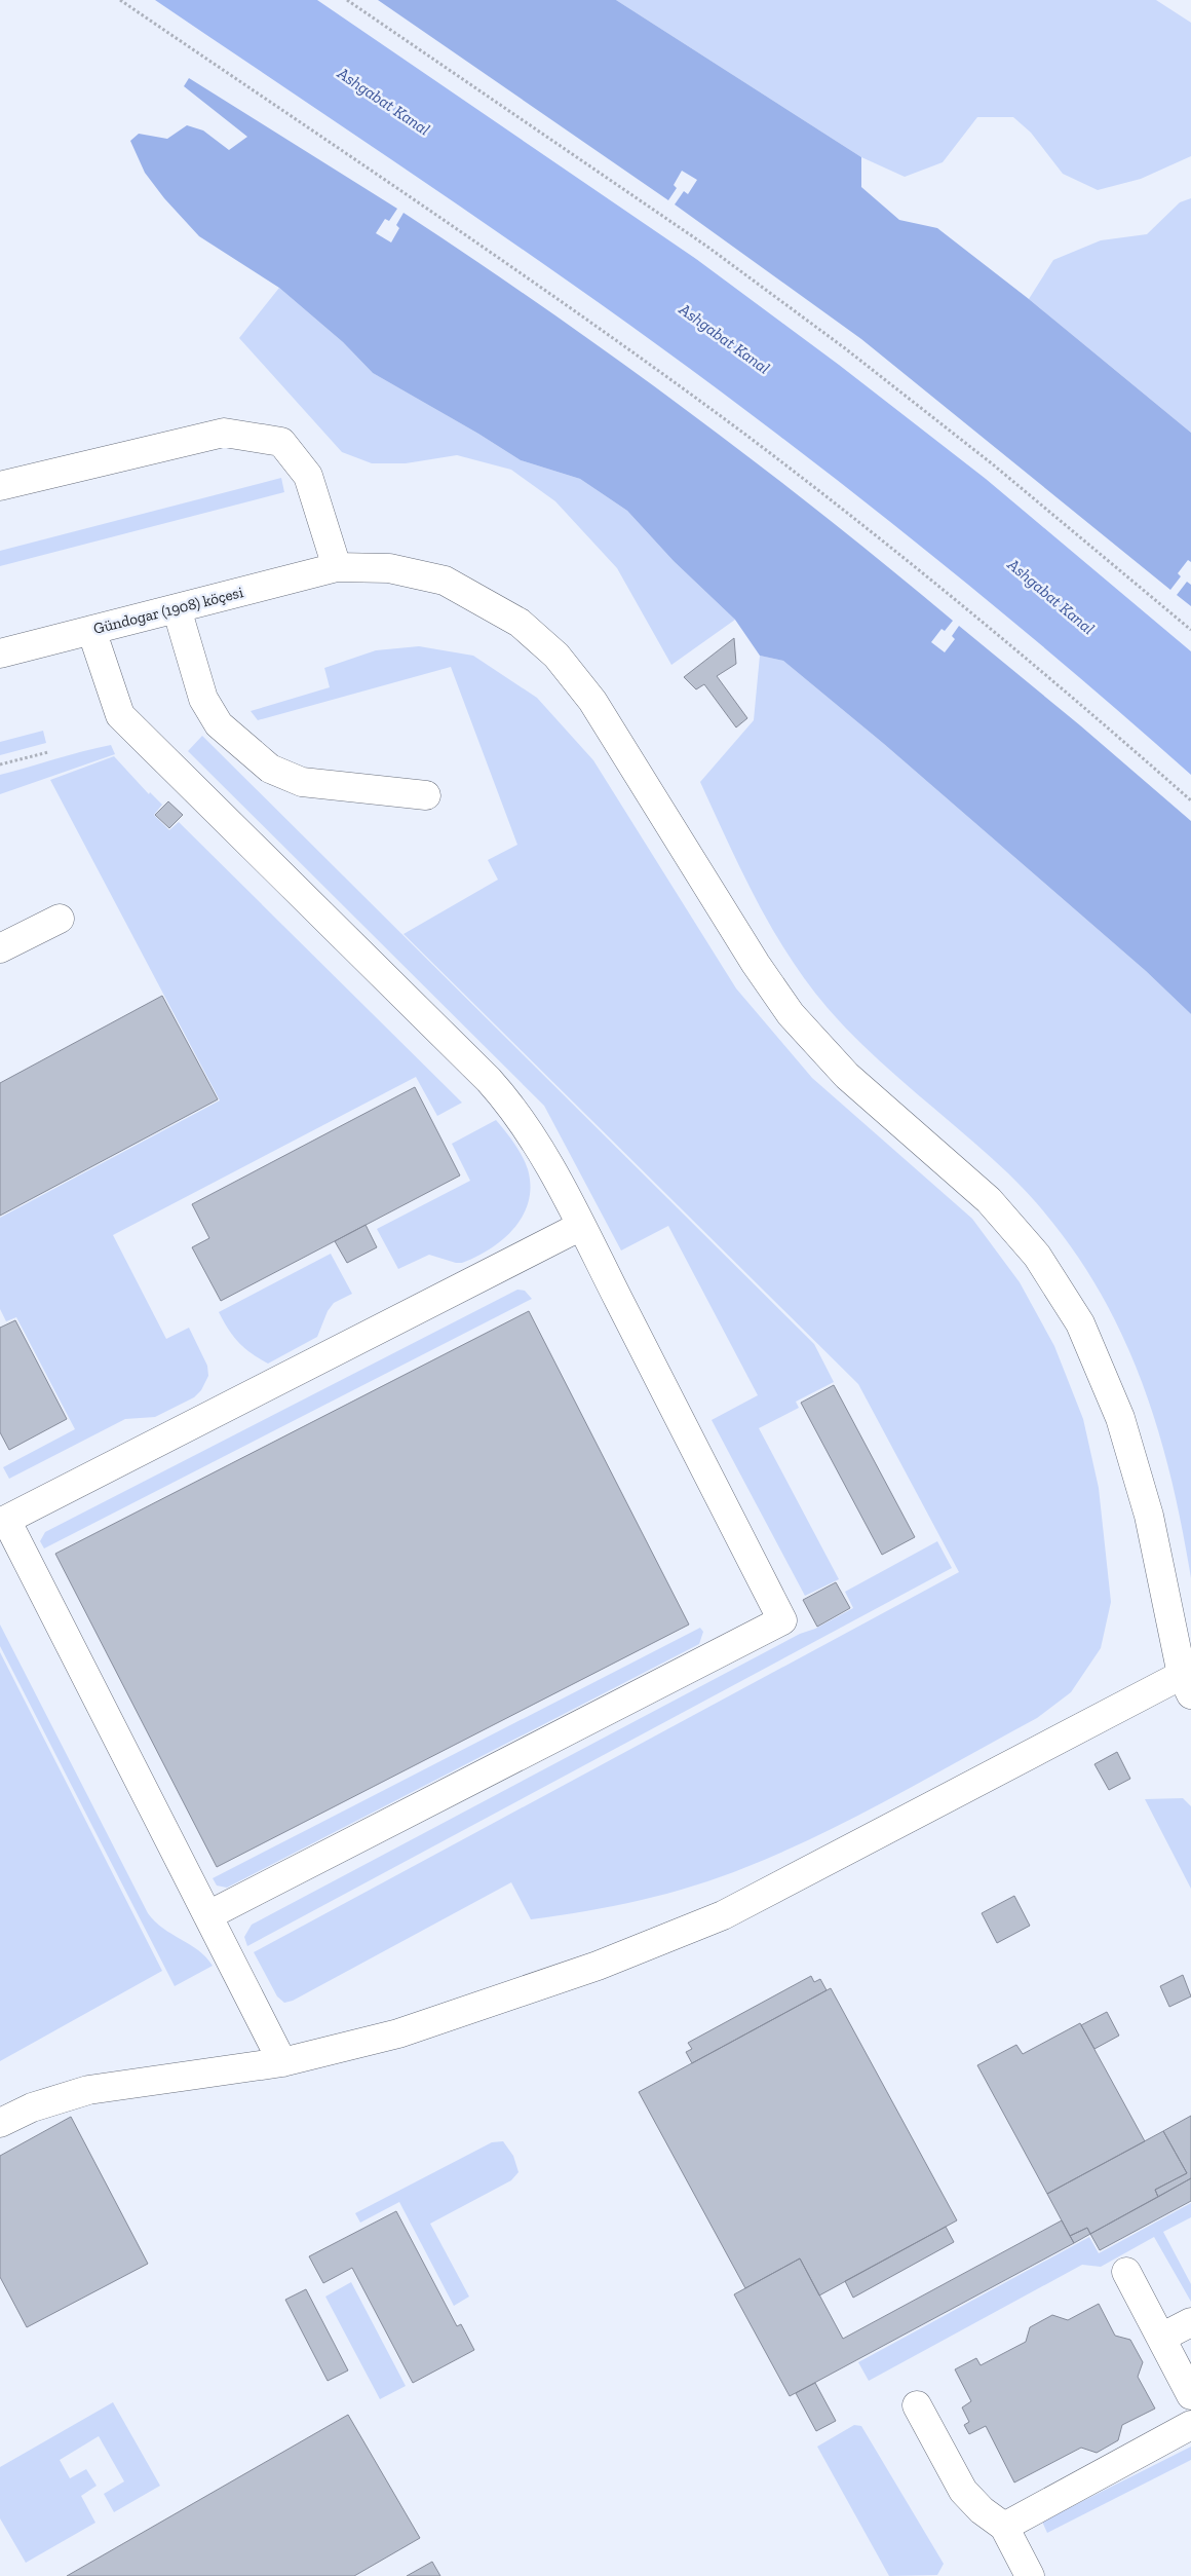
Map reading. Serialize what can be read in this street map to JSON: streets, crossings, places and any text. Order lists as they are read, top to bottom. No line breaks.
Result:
{"streets":{"street":["Gündogar (1908) köçesi"]},"water":["Ashgabat Kanal"]}
